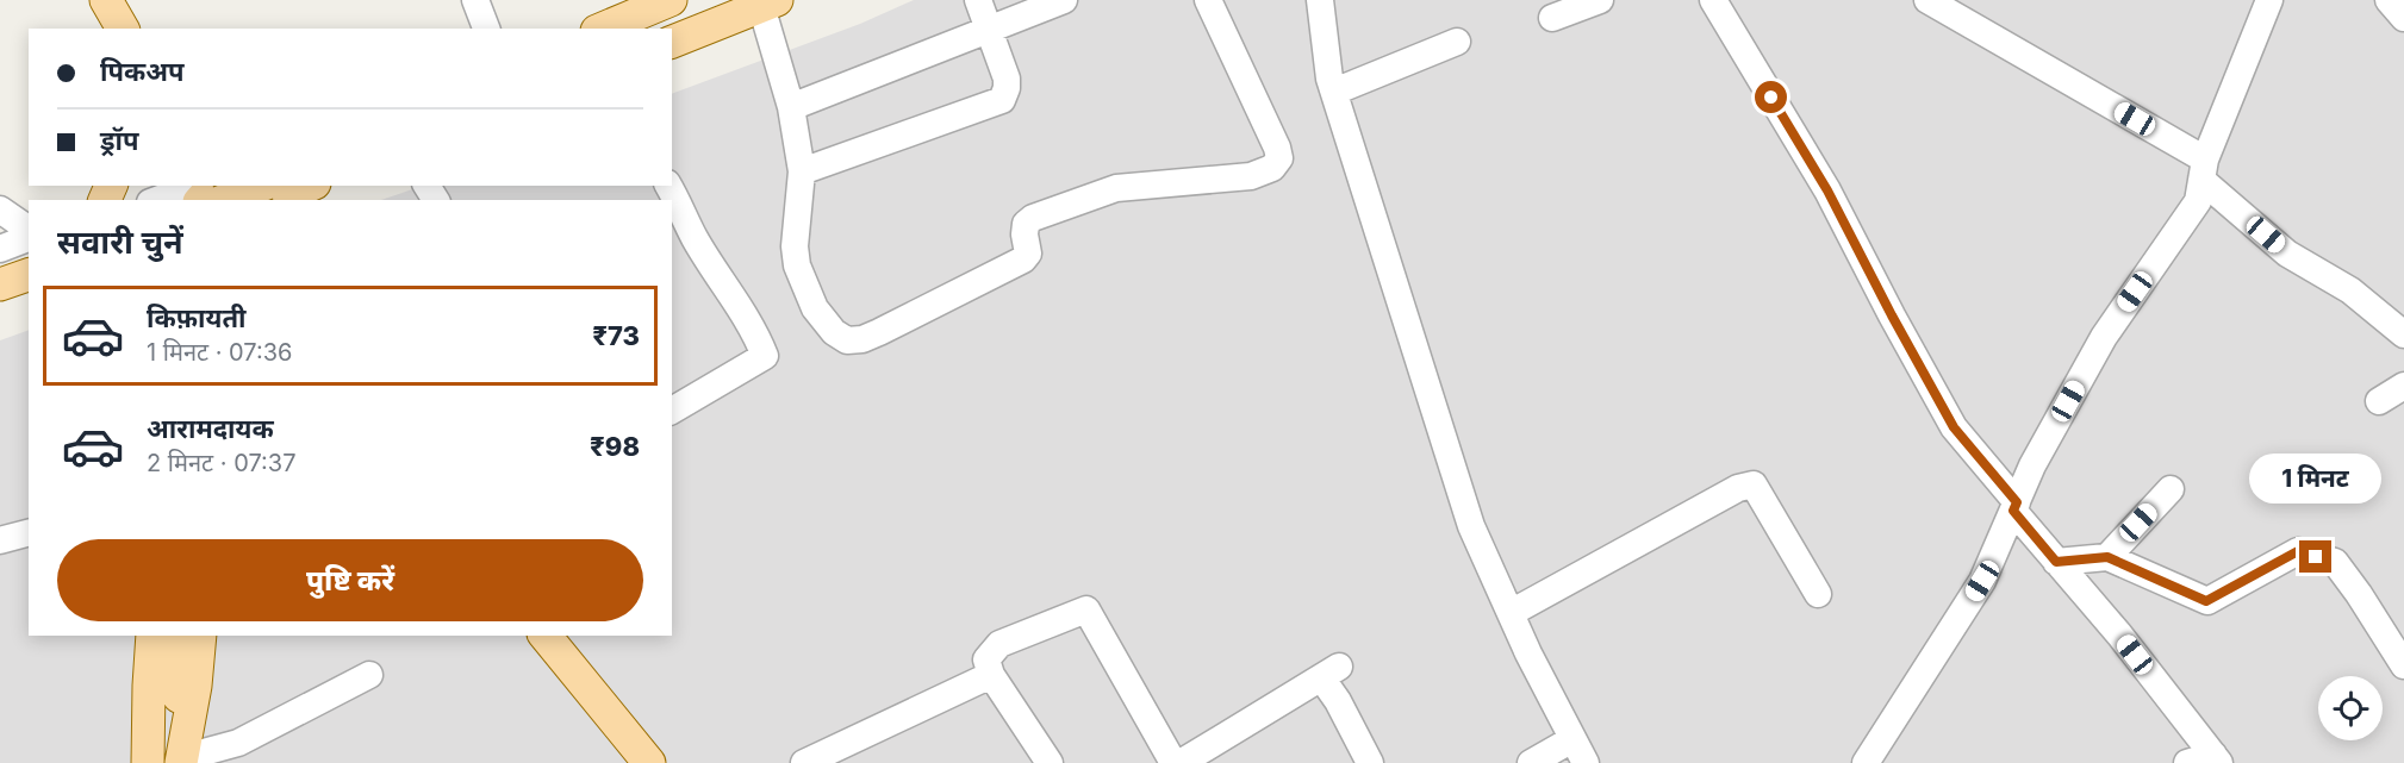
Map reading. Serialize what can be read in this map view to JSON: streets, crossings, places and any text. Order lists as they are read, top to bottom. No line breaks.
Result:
{"page":{"banner":["पिकअप","ड्रॉप"],"heading":"सवारी चुनें","list":[{"name":"किफ़ायती","note":"1 मिनट · 07:36","value":"₹73"},{"name":"आरामदायक","note":"2 मिनट · 07:37","value":"₹98"}],"bubble":"1 मिनट","buttons":"पुष्टि करें"}}
